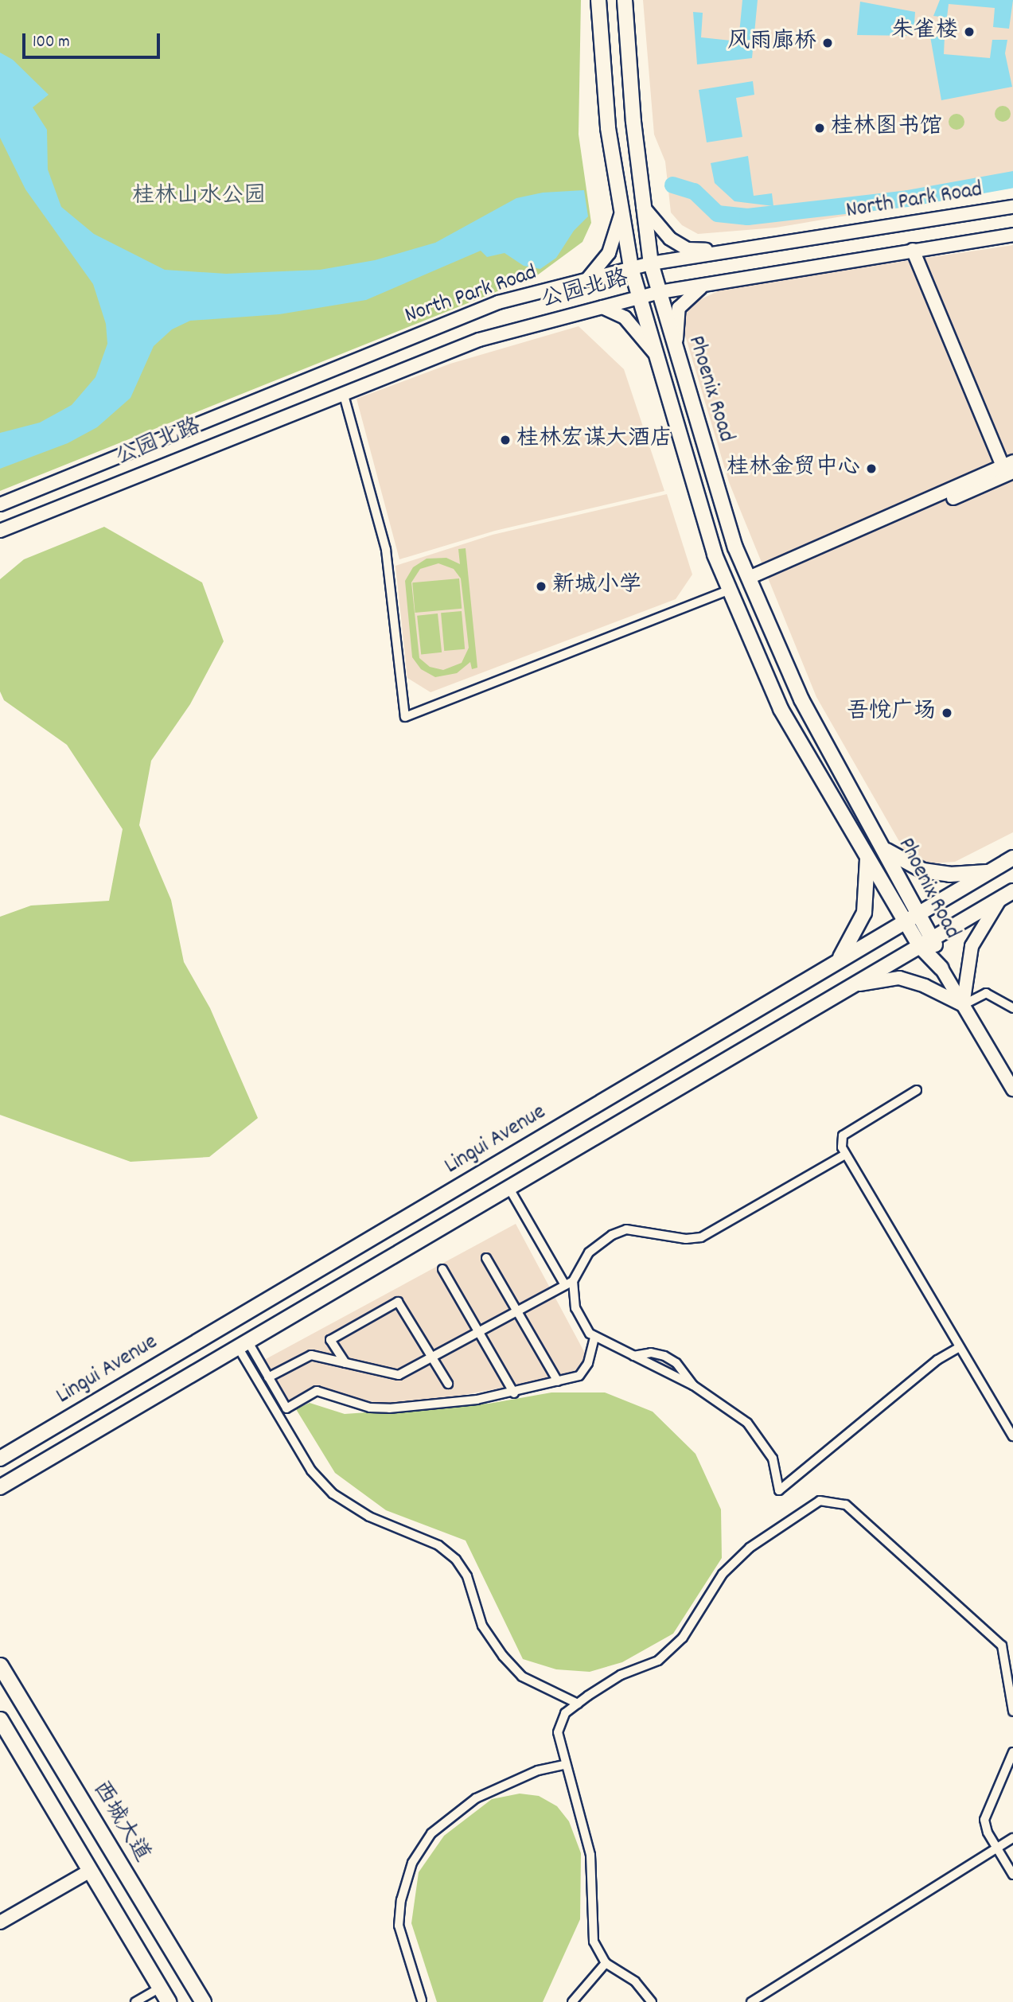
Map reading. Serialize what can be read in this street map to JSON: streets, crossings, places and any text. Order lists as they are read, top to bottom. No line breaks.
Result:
{"streets":{"highway":["西城大道"],"main road":["North Park Road","公园北路","Phoenix Road","Lingui Avenue"]},"crossings":[["North Park Road","Phoenix Road"],["公园北路","Phoenix Road"],["Phoenix Road","Lingui Avenue"]],"parks":["桂林山水公园"],"places":["朱雀楼","风雨廊桥","桂林图书馆","桂林宏谋大酒店","桂林金贸中心","新城小学","吾悦广场"],"scale_bar":"100 m"}
